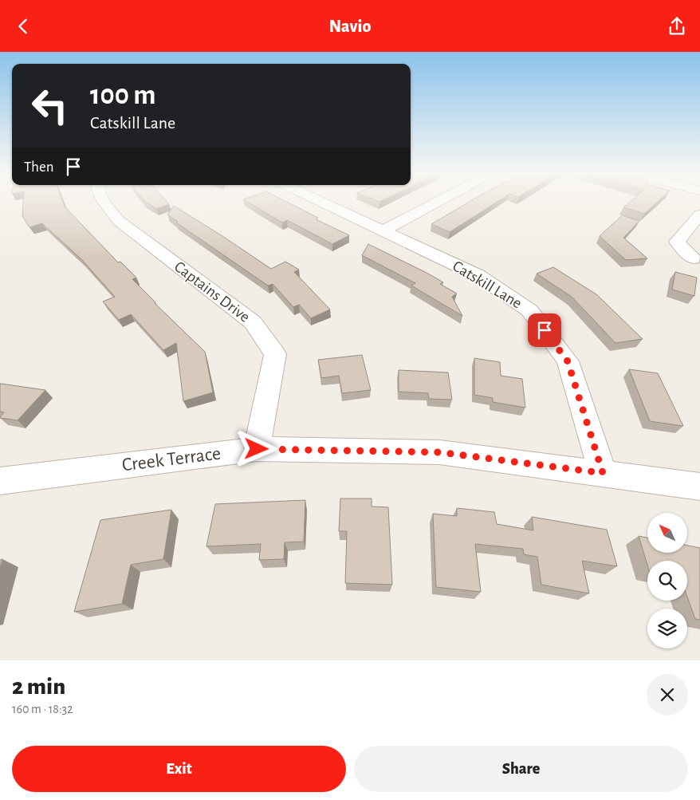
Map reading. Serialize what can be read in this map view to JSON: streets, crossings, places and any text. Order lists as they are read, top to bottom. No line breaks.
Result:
{"streets":{"street":["Catskill Lane","Captains Drive","Creek Terrace"]},"crossings":[["Catskill Lane","Creek Terrace"],["Captains Drive","Creek Terrace"]],"north":"top left","page":{"header":"Navio","turn":["100 m","Catskill Lane"],"then":"Then","heading":["2 min","160 m · 18:32"],"buttons":["Exit","Share"]}}
